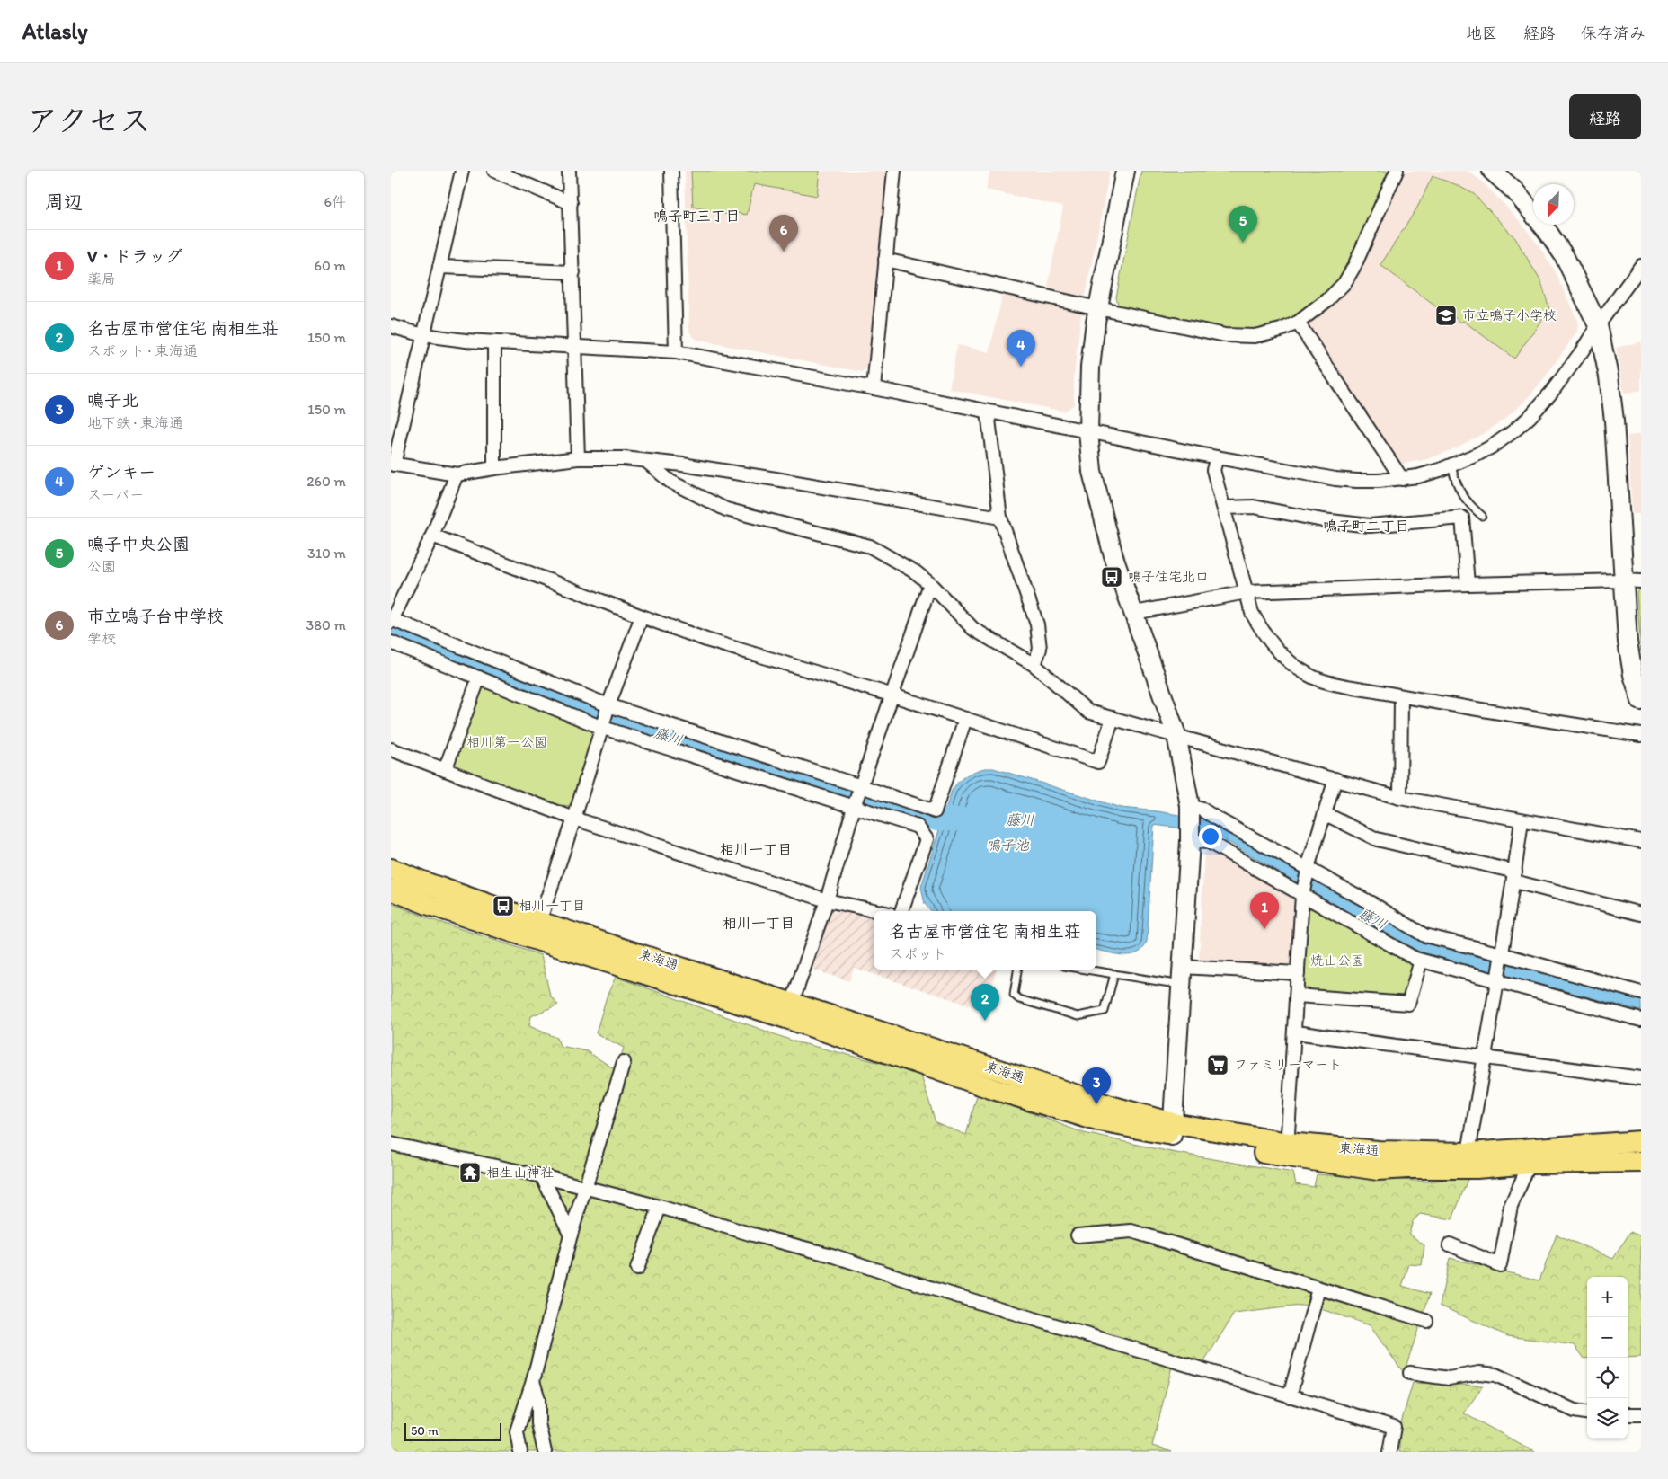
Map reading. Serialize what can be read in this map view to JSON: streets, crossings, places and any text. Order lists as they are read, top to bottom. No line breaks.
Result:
{"streets":{"main road":["東海通"]},"districts":["鳴子町三丁目","鳴子町二丁目","相川一丁目","相川一丁目"],"water":["藤川","鳴子池"],"parks":["相川第一公園","焼山公園"],"places":{"school or university":["市立鳴子小学校"],"bus stop":["鳴子住宅北口","相川一丁目"],"supermarket":["ファミリーマート"],"temple":["相生山神社"]},"scale_bar":"50 m","north":"bottom left","page":{"header":"Atlasly","nav":["地図","経路","保存済み"],"title":"アクセス","buttons":"経路","heading":["周辺","6件"],"pins":["5","6","4","1","2","3"],"list":[{"mark":"1","name":"V・ドラッグ","note":"薬局","value":"60 m"},{"mark":"2","name":"名古屋市営住宅 南相生荘","note":"スポット · 東海通","value":"150 m"},{"mark":"3","name":"鳴子北","note":"地下鉄 · 東海通","value":"150 m"},{"mark":"4","name":"ゲンキー","note":"スーパー","value":"260 m"},{"mark":"5","name":"鳴子中央公園","note":"公園","value":"310 m"},{"mark":"6","name":"市立鳴子台中学校","note":"学校","value":"380 m"}],"popup":["名古屋市営住宅 南相生荘","スポット"],"map_buttons":["+","−"],"scale":"50 m"}}
